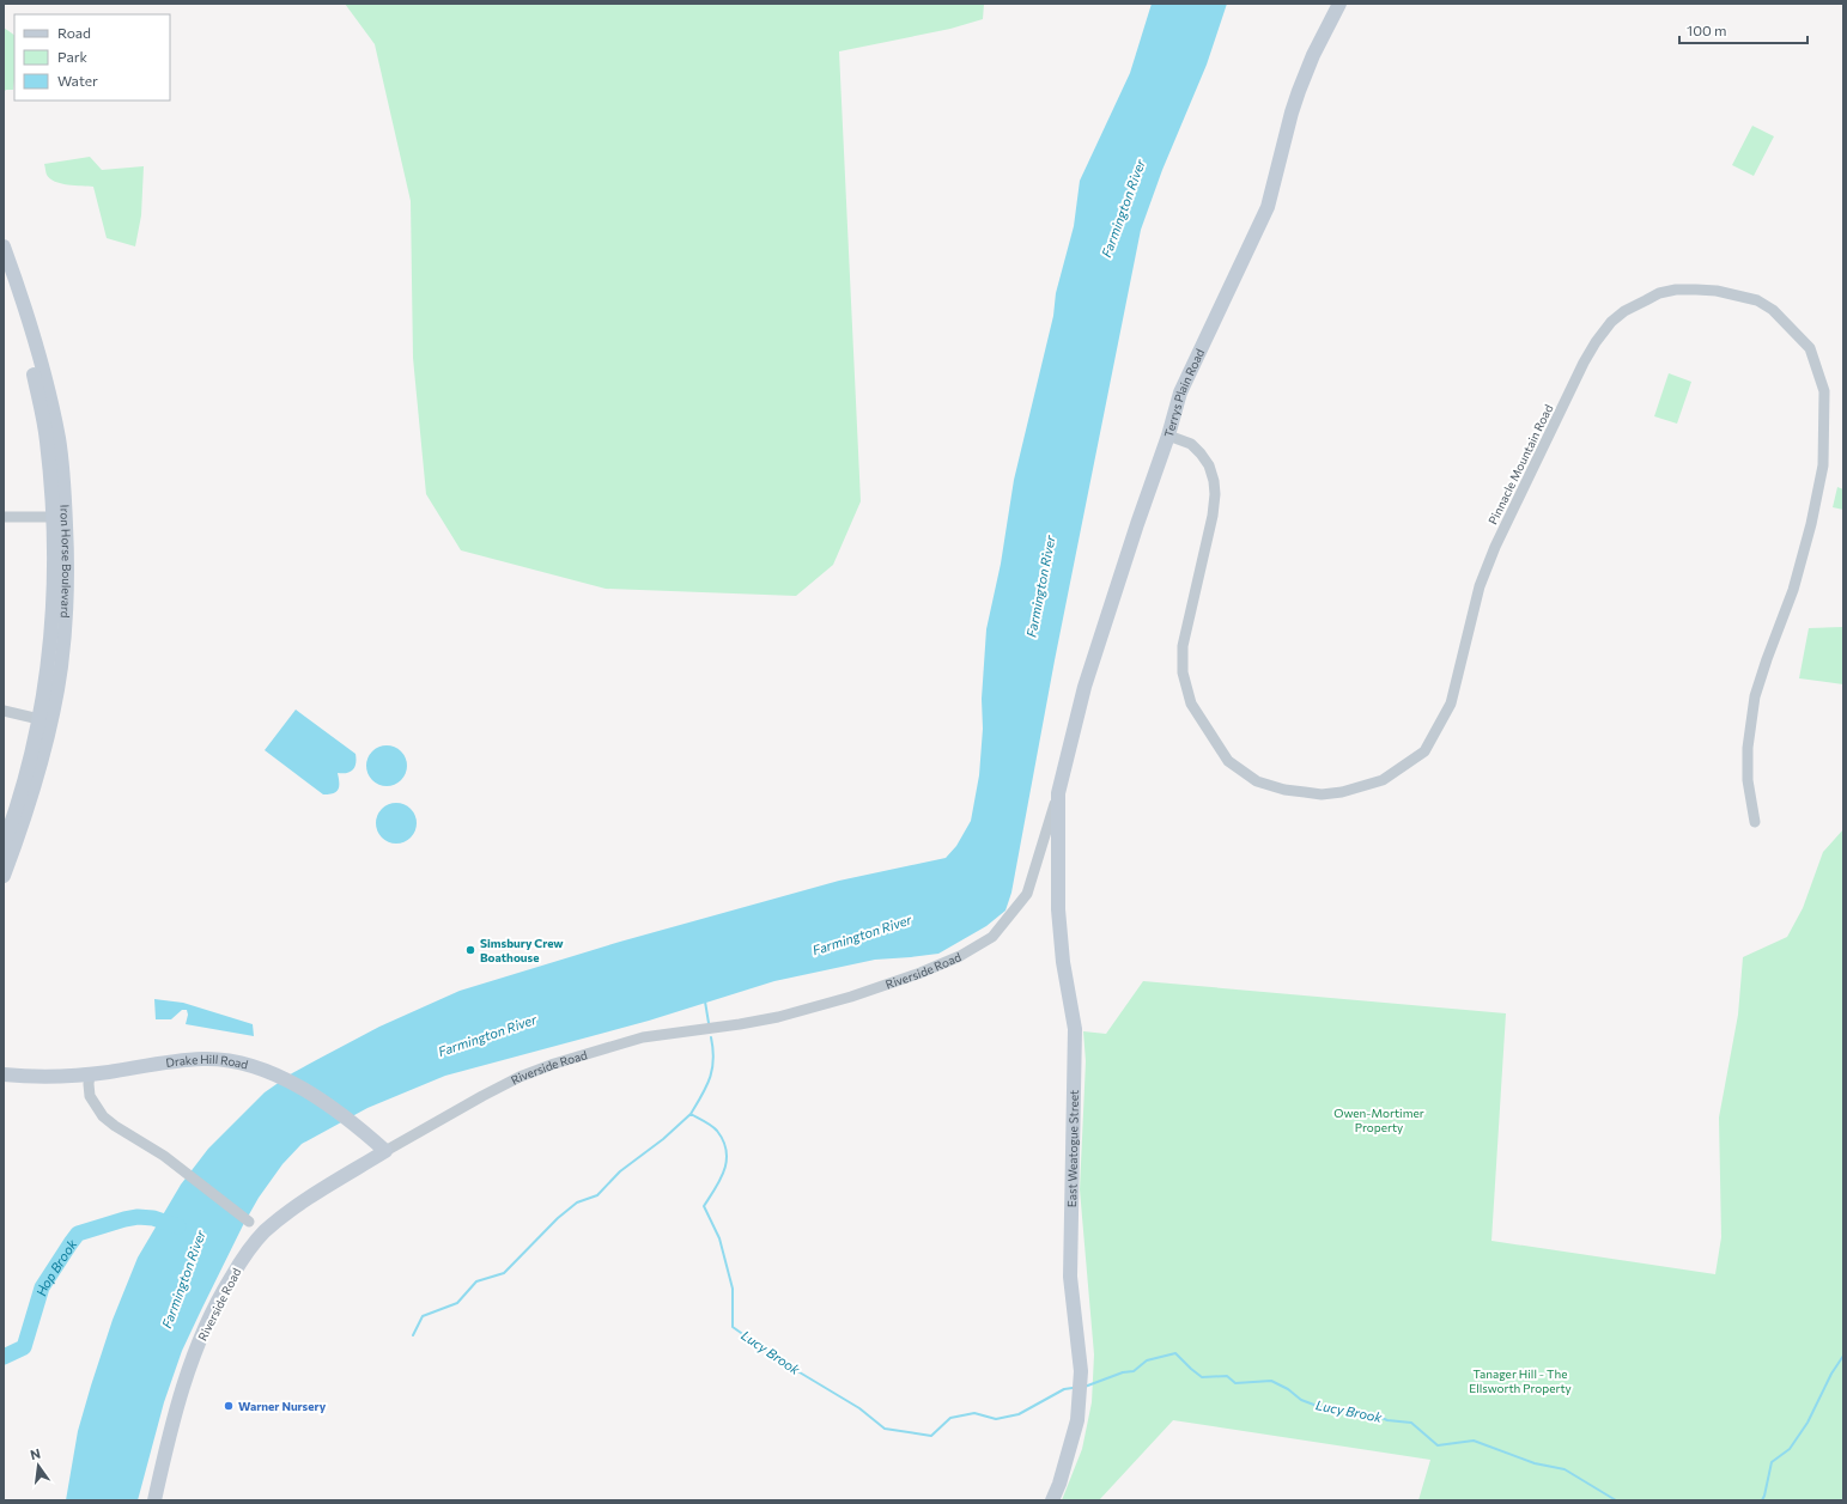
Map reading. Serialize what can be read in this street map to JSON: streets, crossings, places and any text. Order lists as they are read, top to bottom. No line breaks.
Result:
{"streets":{"street":["Terrys Plain Road","Pinnacle Mountain Road","Iron Horse Boulevard","Riverside Road","Drake Hill Road","East Weatogue Street"]},"crossings":[["Terrys Plain Road","Pinnacle Mountain Road"],["Terrys Plain Road","Riverside Road"],["Terrys Plain Road","East Weatogue Street"],["Riverside Road","Drake Hill Road"],["Riverside Road","East Weatogue Street"]],"water":["Farmington River","Hop Brook","Lucy Brook"],"parks":["Owen-Mortimer Property","Tanager Hill - The Ellsworth Property"],"places":["Simsbury Crew Boathouse","Warner Nursery"],"legend":["Road","Park","Water"],"scale_bar":"100 m","north":"top"}
